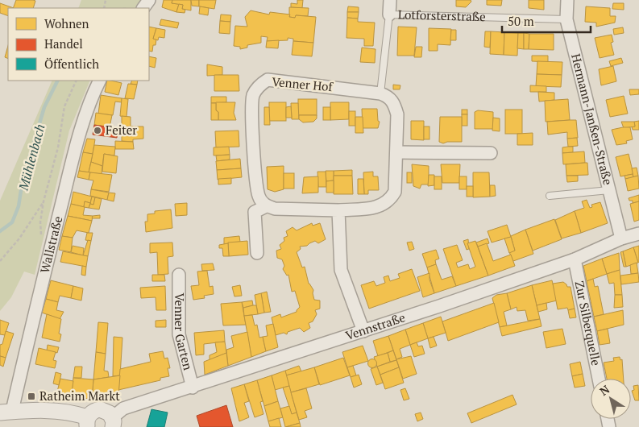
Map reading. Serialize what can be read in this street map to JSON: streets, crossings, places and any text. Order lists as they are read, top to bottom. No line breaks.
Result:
{"streets":{"street":["Lotforsterstraße","Venner Hof","Hermann-Janßen-Straße","Wallstraße","Zur Silberquelle","Vennstraße","Venner Garten"]},"crossings":[["Lotforsterstraße","Venner Hof"],["Lotforsterstraße","Hermann-Janßen-Straße"],["Hermann-Janßen-Straße","Vennstraße"],["Zur Silberquelle","Vennstraße"],["Vennstraße","Venner Garten"]],"water":["Mühlenbach"],"places":{"other":["Feiter"],"transit":["Ratheim Markt"]},"legend":["Wohnen","Handel","Öffentlich"],"scale_bar":"50 m","north":"top left"}
